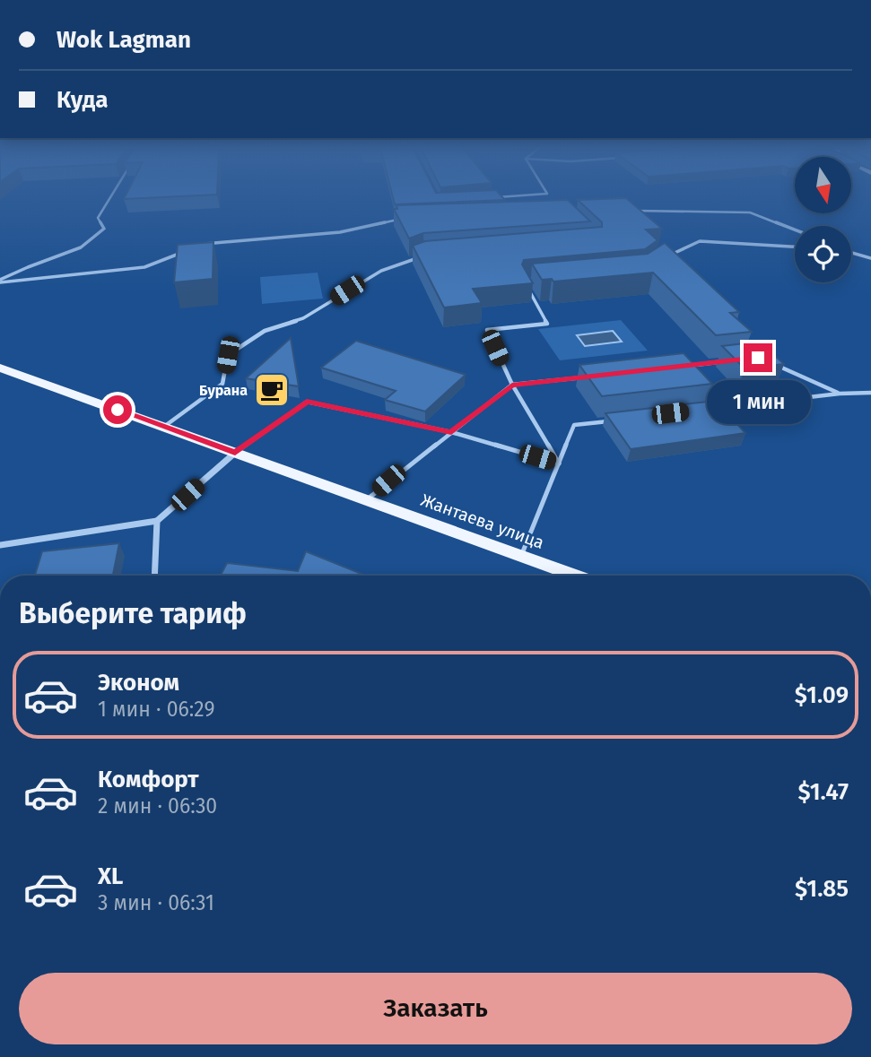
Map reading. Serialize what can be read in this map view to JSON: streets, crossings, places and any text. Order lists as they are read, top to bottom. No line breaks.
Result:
{"streets":{"main road":["Жантаева улица"]},"places":{"cafe":["Бурана"]},"north":"bottom","page":{"banner":["Wok Lagman","Куда"],"bubble":"1 мин","heading":"Выберите тариф","list":[{"name":"Эконом","note":"1 мин · 06:29","value":"$1.09"},{"name":"Комфорт","note":"2 мин · 06:30","value":"$1.47"},{"name":"XL","note":"3 мин · 06:31","value":"$1.85"}],"buttons":"Заказать"}}
